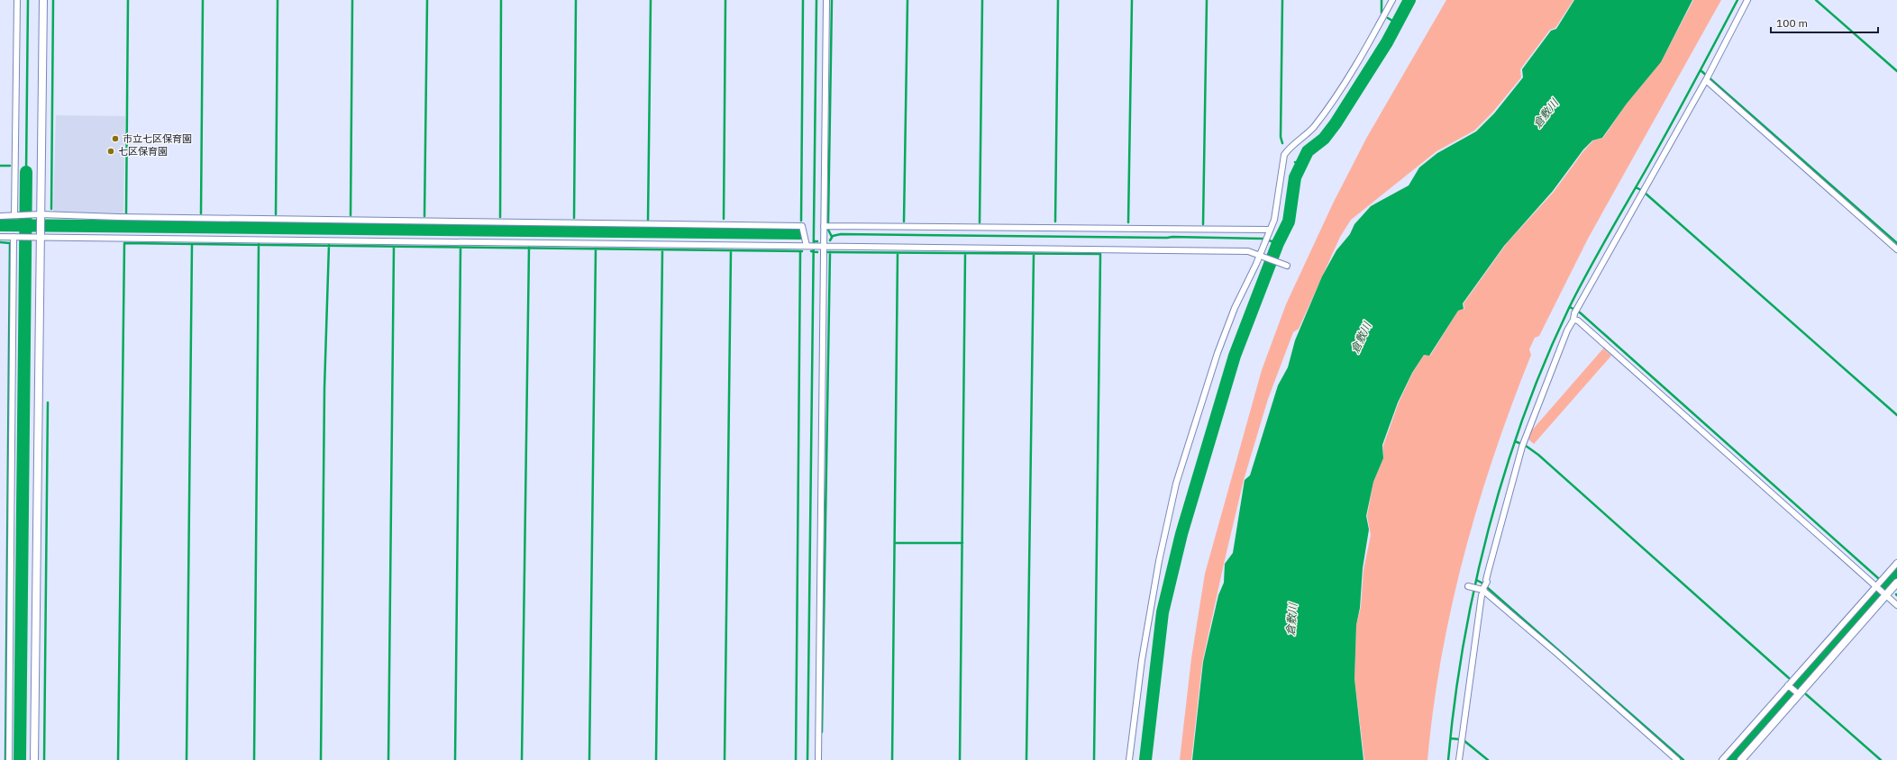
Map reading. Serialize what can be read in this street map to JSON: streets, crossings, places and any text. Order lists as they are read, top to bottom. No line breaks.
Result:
{"water":["倉敷川"],"places":["市立七区保育園","七区保育園"],"scale_bar":"100 m"}
